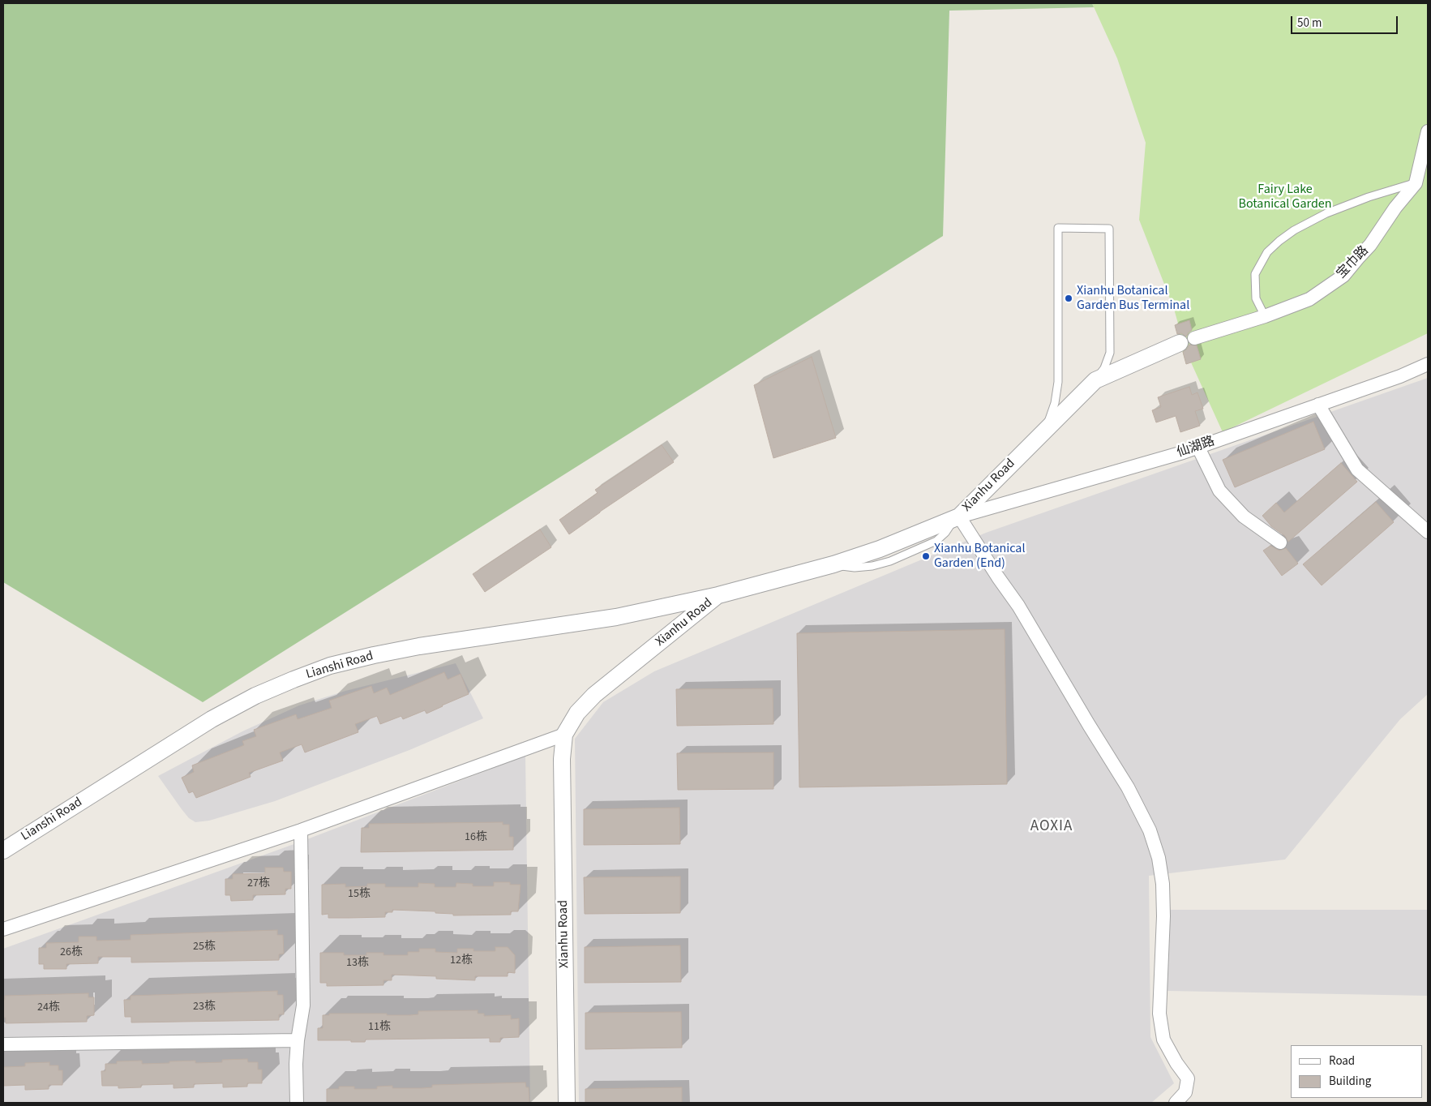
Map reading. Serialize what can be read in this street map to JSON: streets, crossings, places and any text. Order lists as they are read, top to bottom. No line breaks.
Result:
{"streets":{"street":["宝巾路","仙湖路","Xianhu Road","Lianshi Road"]},"crossings":[["宝巾路","Xianhu Road"],["仙湖路","Xianhu Road"],["Xianhu Road","Lianshi Road"]],"districts":["AOXIA"],"parks":["Fairy Lake Botanical Garden"],"places":["Xianhu Botanical Garden Bus Terminal","Xianhu Botanical Garden (End)"],"house_numbers":["16栋","27栋","15栋","25栋","26栋","12栋","13栋","23栋","24栋","11栋"],"legend":["Road","Building"],"scale_bar":"50 m"}
